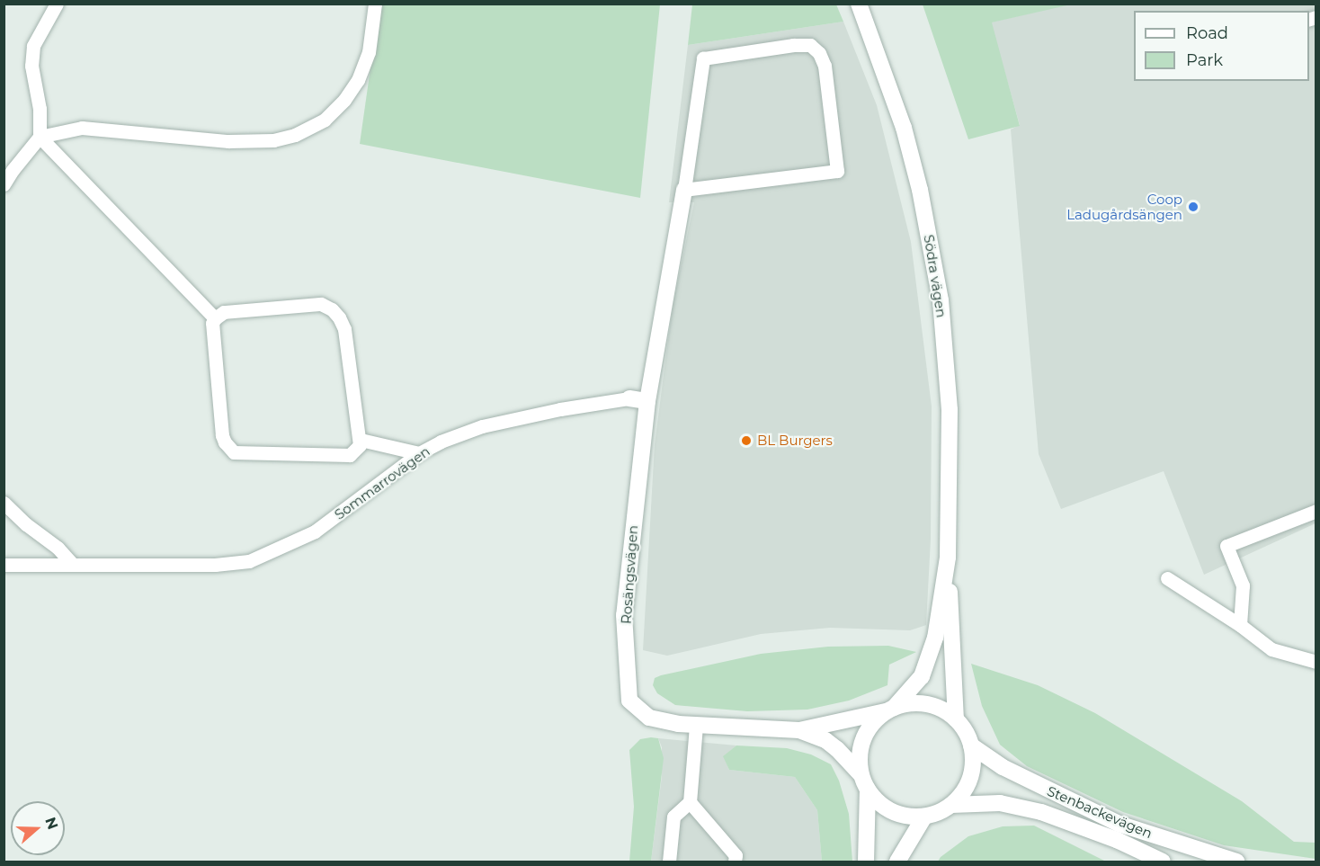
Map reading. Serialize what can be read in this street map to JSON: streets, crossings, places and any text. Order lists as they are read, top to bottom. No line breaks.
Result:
{"streets":{"main road":["Södra vägen","Sommarrovägen","Rosängsvägen","Stenbackevägen"]},"crossings":[["Södra vägen","Rosängsvägen"],["Södra vägen","Stenbackevägen"],["Sommarrovägen","Rosängsvägen"],["Rosängsvägen","Stenbackevägen"]],"places":["Coop Ladugårdsängen","BL Burgers"],"legend":["Road","Park"],"north":"right"}
